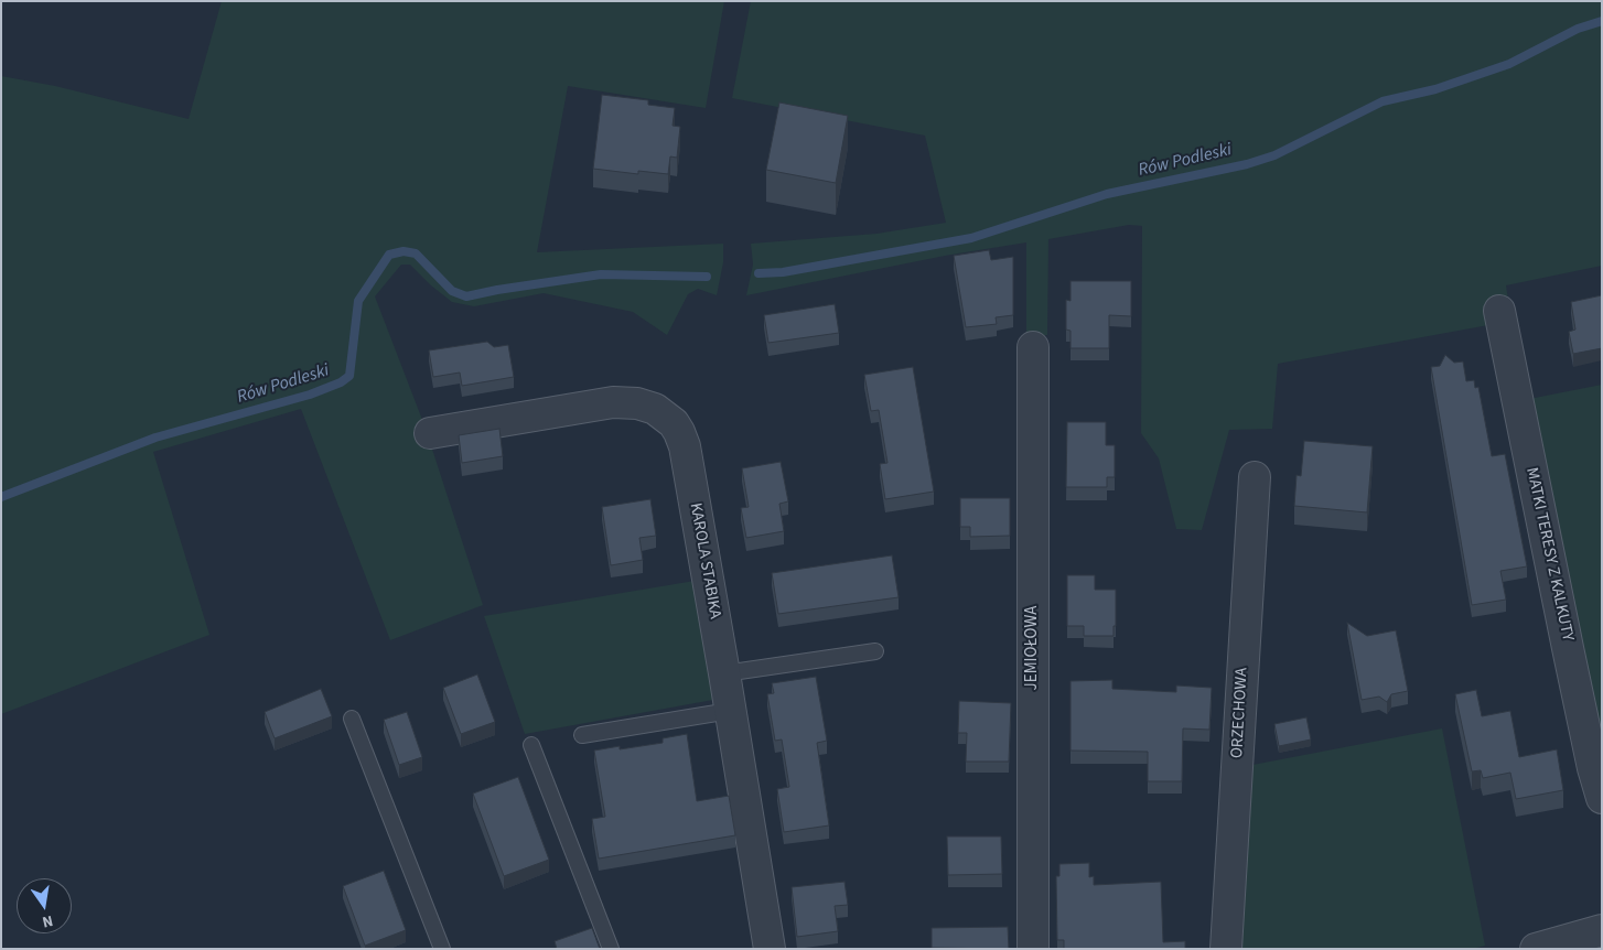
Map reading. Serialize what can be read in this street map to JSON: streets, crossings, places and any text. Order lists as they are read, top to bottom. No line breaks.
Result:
{"streets":{"street":["MATKI TERESY Z KALKUTY","KAROLA STABIKA","JEMIOŁOWA","ORZECHOWA"]},"water":["Rów Podleski"],"north":"bottom"}
